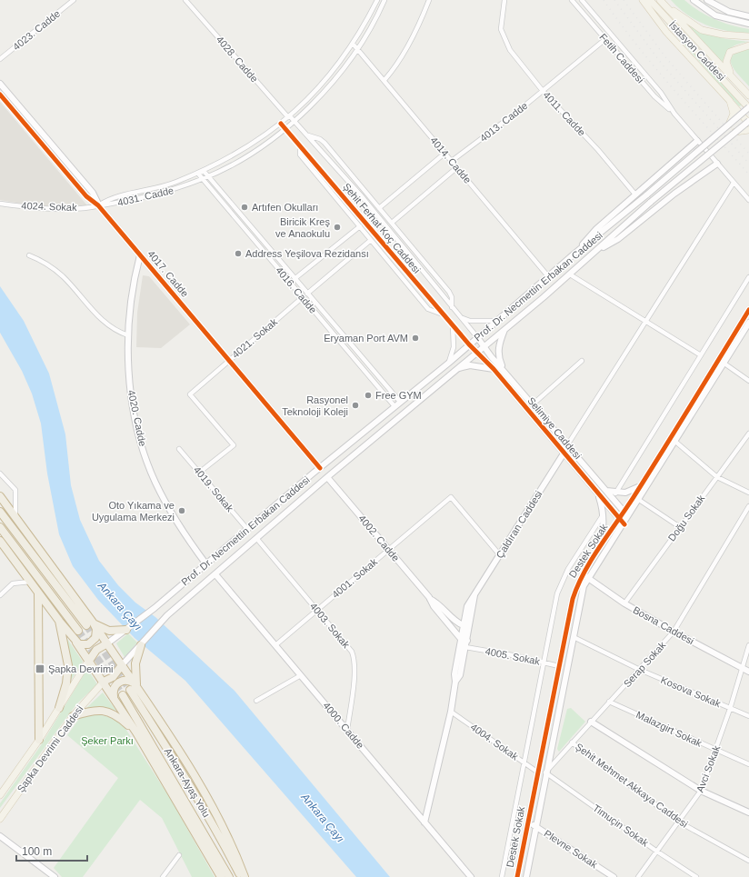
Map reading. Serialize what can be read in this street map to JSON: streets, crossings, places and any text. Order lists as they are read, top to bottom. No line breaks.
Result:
{"streets":{"highway":["Ankara-Ayaş Yolu"],"main road":["İstasyon Caddesi","Şapka Devrimi Caddesi"],"street":["4023. Cadde","Fetih Caddesi","4028. Cadde","4011. Cadde","4013. Cadde","4014. Cadde","4031. Cadde","4024. Sokak","Şehit Ferhat Koç Caddesi","4017. Cadde","Prof. Dr. Necmettin Erbakan Caddesi","4016. Cadde","4021. Sokak","4020. Cadde","Selimiye Caddesi","4019. Sokak","Doğu Sokak","Çaldıran Caddesi","4002. Cadde","Destek Sokak","4001. Sokak","4003. Sokak","Bosna Caddesi","4005. Sokak","Serap Sokak","Kosova Sokak","4000. Cadde","Malazgirt Sokak","4004. Sokak","Avci Sokak","Şehit Mehmet Akkaya Caddesi","Timuçin Sokak","Plevne Sokak"]},"crossings":[["İstasyon Caddesi","Prof. Dr. Necmettin Erbakan Caddesi"],["Fetih Caddesi","4013. Cadde"],["4028. Cadde","4031. Cadde"],["4028. Cadde","Şehit Ferhat Koç Caddesi"],["4011. Cadde","4013. Cadde"],["4013. Cadde","4014. Cadde"],["4014. Cadde","4031. Cadde"],["4014. Cadde","Prof. Dr. Necmettin Erbakan Caddesi"],["4031. Cadde","4024. Sokak"],["4031. Cadde","Şehit Ferhat Koç Caddesi"],["4031. Cadde","4017. Cadde"],["4031. Cadde","4016. Cadde"],["4024. Sokak","4017. Cadde"],["Şehit Ferhat Koç Caddesi","Prof. Dr. Necmettin Erbakan Caddesi"],["Şehit Ferhat Koç Caddesi","Selimiye Caddesi"],["4017. Cadde","Prof. Dr. Necmettin Erbakan Caddesi"],["4017. Cadde","4021. Sokak"],["4017. Cadde","4020. Cadde"],["Prof. Dr. Necmettin Erbakan Caddesi","4016. Cadde"],["Prof. Dr. Necmettin Erbakan Caddesi","4020. Cadde"],["Prof. Dr. Necmettin Erbakan Caddesi","Selimiye Caddesi"],["Prof. Dr. Necmettin Erbakan Caddesi","4019. Sokak"],["Prof. Dr. Necmettin Erbakan Caddesi","4002. Cadde"],["Prof. Dr. Necmettin Erbakan Caddesi","4003. Sokak"],["Prof. Dr. Necmettin Erbakan Caddesi","4000. Cadde"],["4016. Cadde","4021. Sokak"],["4021. Sokak","4019. Sokak"],["Selimiye Caddesi","Çaldıran Caddesi"],["Selimiye Caddesi","Destek Sokak"],["Doğu Sokak","Bosna Caddesi"],["Çaldıran Caddesi","4002. Cadde"],["Çaldıran Caddesi","4001. Sokak"],["4002. Cadde","4001. Sokak"],["Destek Sokak","Bosna Caddesi"],["Destek Sokak","4005. Sokak"],["Destek Sokak","Serap Sokak"],["Destek Sokak","Kosova Sokak"],["Destek Sokak","4004. Sokak"],["Destek Sokak","Timuçin Sokak"],["Destek Sokak","Plevne Sokak"],["4001. Sokak","4003. Sokak"],["4001. Sokak","4000. Cadde"],["4003. Sokak","4000. Cadde"],["Bosna Caddesi","Serap Sokak"],["Bosna Caddesi","Avci Sokak"],["Serap Sokak","Kosova Sokak"],["Serap Sokak","Malazgirt Sokak"],["Serap Sokak","Şehit Mehmet Akkaya Caddesi"],["Serap Sokak","Timuçin Sokak"],["Kosova Sokak","Avci Sokak"],["Malazgirt Sokak","Avci Sokak"],["Avci Sokak","Şehit Mehmet Akkaya Caddesi"],["Avci Sokak","Timuçin Sokak"]],"water":["Ankara Çayı"],"parks":["Şeker Parkı"],"places":{"other":["Artıfen Okulları","Biricik Kreş ve Anaokulu","Address Yeşilova Rezidansı","Eryaman Port AVM","Free GYM","Rasyonel Teknoloji Koleji","Oto Yıkama ve Uygulama Merkezi"],"transit":["Şapka Devrimi"]},"scale_bar":"100 m"}
